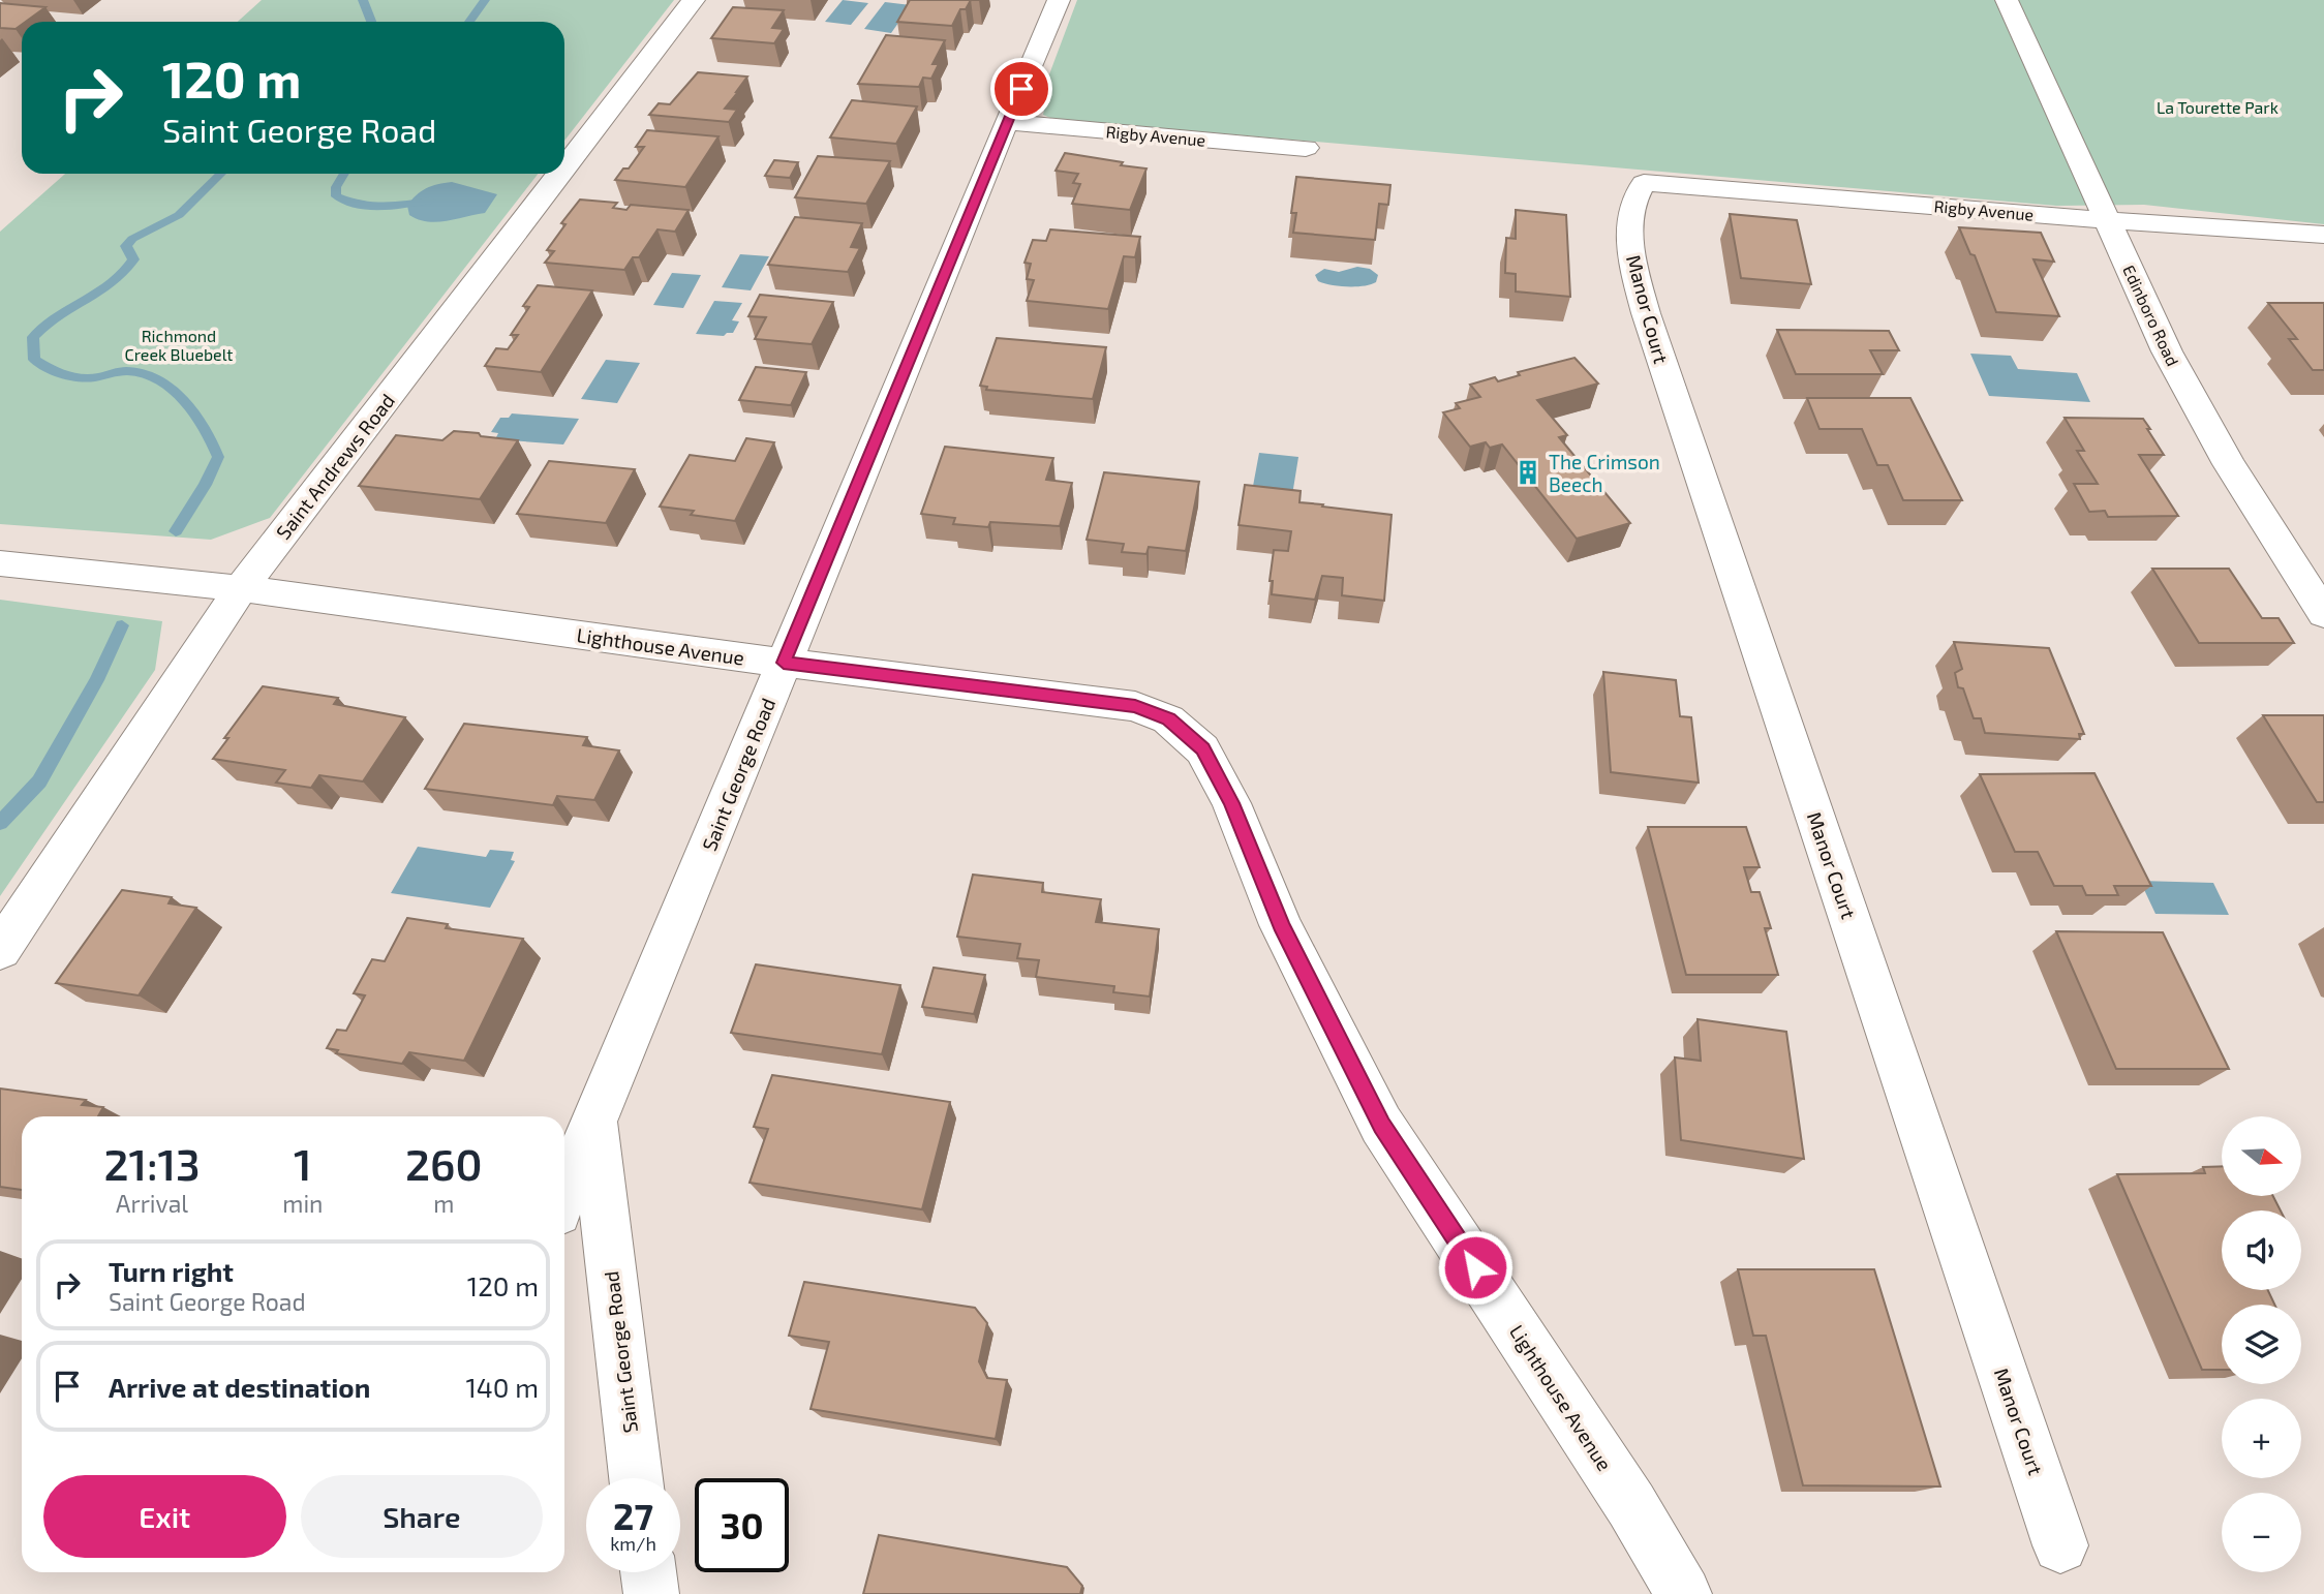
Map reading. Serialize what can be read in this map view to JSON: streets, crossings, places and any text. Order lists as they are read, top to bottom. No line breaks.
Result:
{"streets":{"street":["Rigby Avenue","Manor Court","Edinboro Road","Saint Andrews Road","Lighthouse Avenue","Saint George Road"]},"crossings":[["Rigby Avenue","Manor Court"],["Rigby Avenue","Edinboro Road"],["Rigby Avenue","Saint George Road"],["Saint Andrews Road","Lighthouse Avenue"],["Lighthouse Avenue","Saint George Road"]],"parks":["La Tourette Park","Richmond Creek Bluebelt"],"places":{"building":["The Crimson Beech"]},"north":"right","page":{"turn":["120 m","Saint George Road"],"map_buttons":["+","−"],"eta":["21:13","Arrival","1","min","260","m"],"list":[{"name":"Turn right","note":"Saint George Road","value":"120 m"},{"name":"Arrive at destination","value":"140 m"}],"buttons":["Exit","Share"],"speed":"27 km/h","limit":"30"}}
